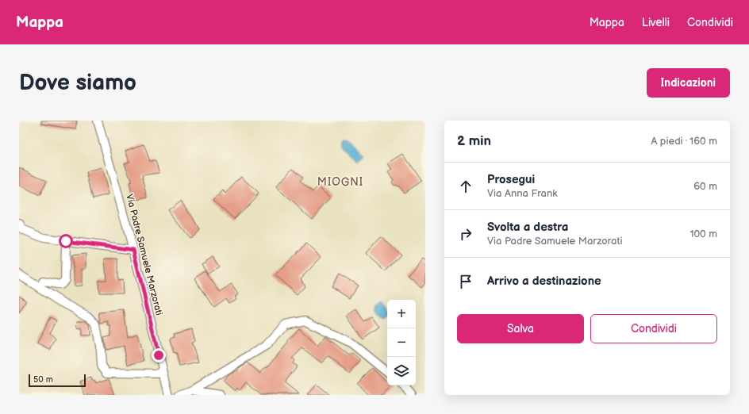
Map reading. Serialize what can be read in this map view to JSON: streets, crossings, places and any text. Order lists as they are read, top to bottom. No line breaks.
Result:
{"streets":{"street":["Via Padre Samuele Marzorati"]},"districts":["MIOGNI"],"scale_bar":"50 m","page":{"header":"Mappa","nav":["Mappa","Livelli","Condividi"],"buttons":["Indicazioni",["Salva","Condividi"]],"title":"Dove siamo","heading":["2 min","A piedi · 160 m"],"list":[["Prosegui","Via Anna Frank","60 m"],["Svolta a destra","Via Padre Samuele Marzorati","100 m"],"Arrivo a destinazione"],"map_buttons":["+","−"],"scale":"50 m"}}
